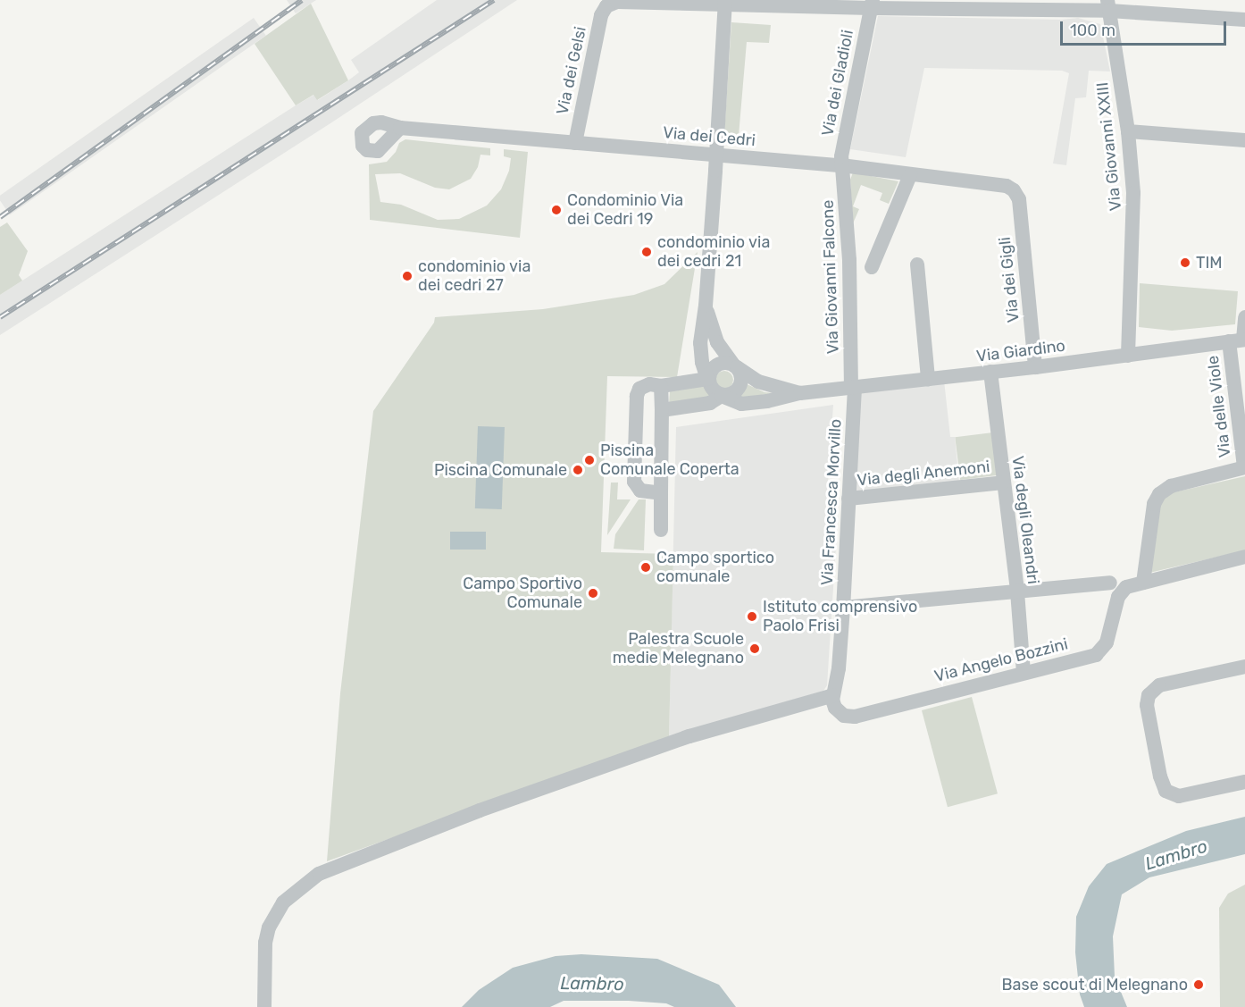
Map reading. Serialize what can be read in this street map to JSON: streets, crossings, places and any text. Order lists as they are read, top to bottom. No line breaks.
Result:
{"streets":{"street":["Via dei Gelsi","Via dei Gladioli","Via dei Cedri","Via Giovanni XXIII","Via Giovanni Falcone","Via dei Gigli","Via Giardino","Via delle Viole","Via degli Anemoni","Via Francesca Morvillo","Via degli Oleandri","Via Angelo Bozzini"]},"crossings":[["Via dei Gelsi","Via dei Gladioli"],["Via dei Gelsi","Via dei Cedri"],["Via dei Gladioli","Via dei Cedri"],["Via dei Gladioli","Via Giovanni Falcone"],["Via dei Cedri","Via Giovanni Falcone"],["Via dei Cedri","Via dei Gigli"],["Via Giovanni XXIII","Via Giardino"],["Via Giovanni Falcone","Via Giardino"],["Via Giovanni Falcone","Via Francesca Morvillo"],["Via dei Gigli","Via Giardino"],["Via Giardino","Via delle Viole"],["Via Giardino","Via Francesca Morvillo"],["Via Giardino","Via degli Oleandri"],["Via degli Anemoni","Via Francesca Morvillo"],["Via degli Anemoni","Via degli Oleandri"],["Via Francesca Morvillo","Via Angelo Bozzini"],["Via degli Oleandri","Via Angelo Bozzini"]],"water":["Lambro"],"places":["Condominio Via dei Cedri 19","condominio via dei cedri 21","TIM","condominio via dei cedri 27","Piscina Comunale Coperta","Piscina Comunale","Campo sportico comunale","Campo Sportivo Comunale","Istituto comprensivo Paolo Frisi","Palestra Scuole medie Melegnano","Base scout di Melegnano"],"scale_bar":"100 m"}
